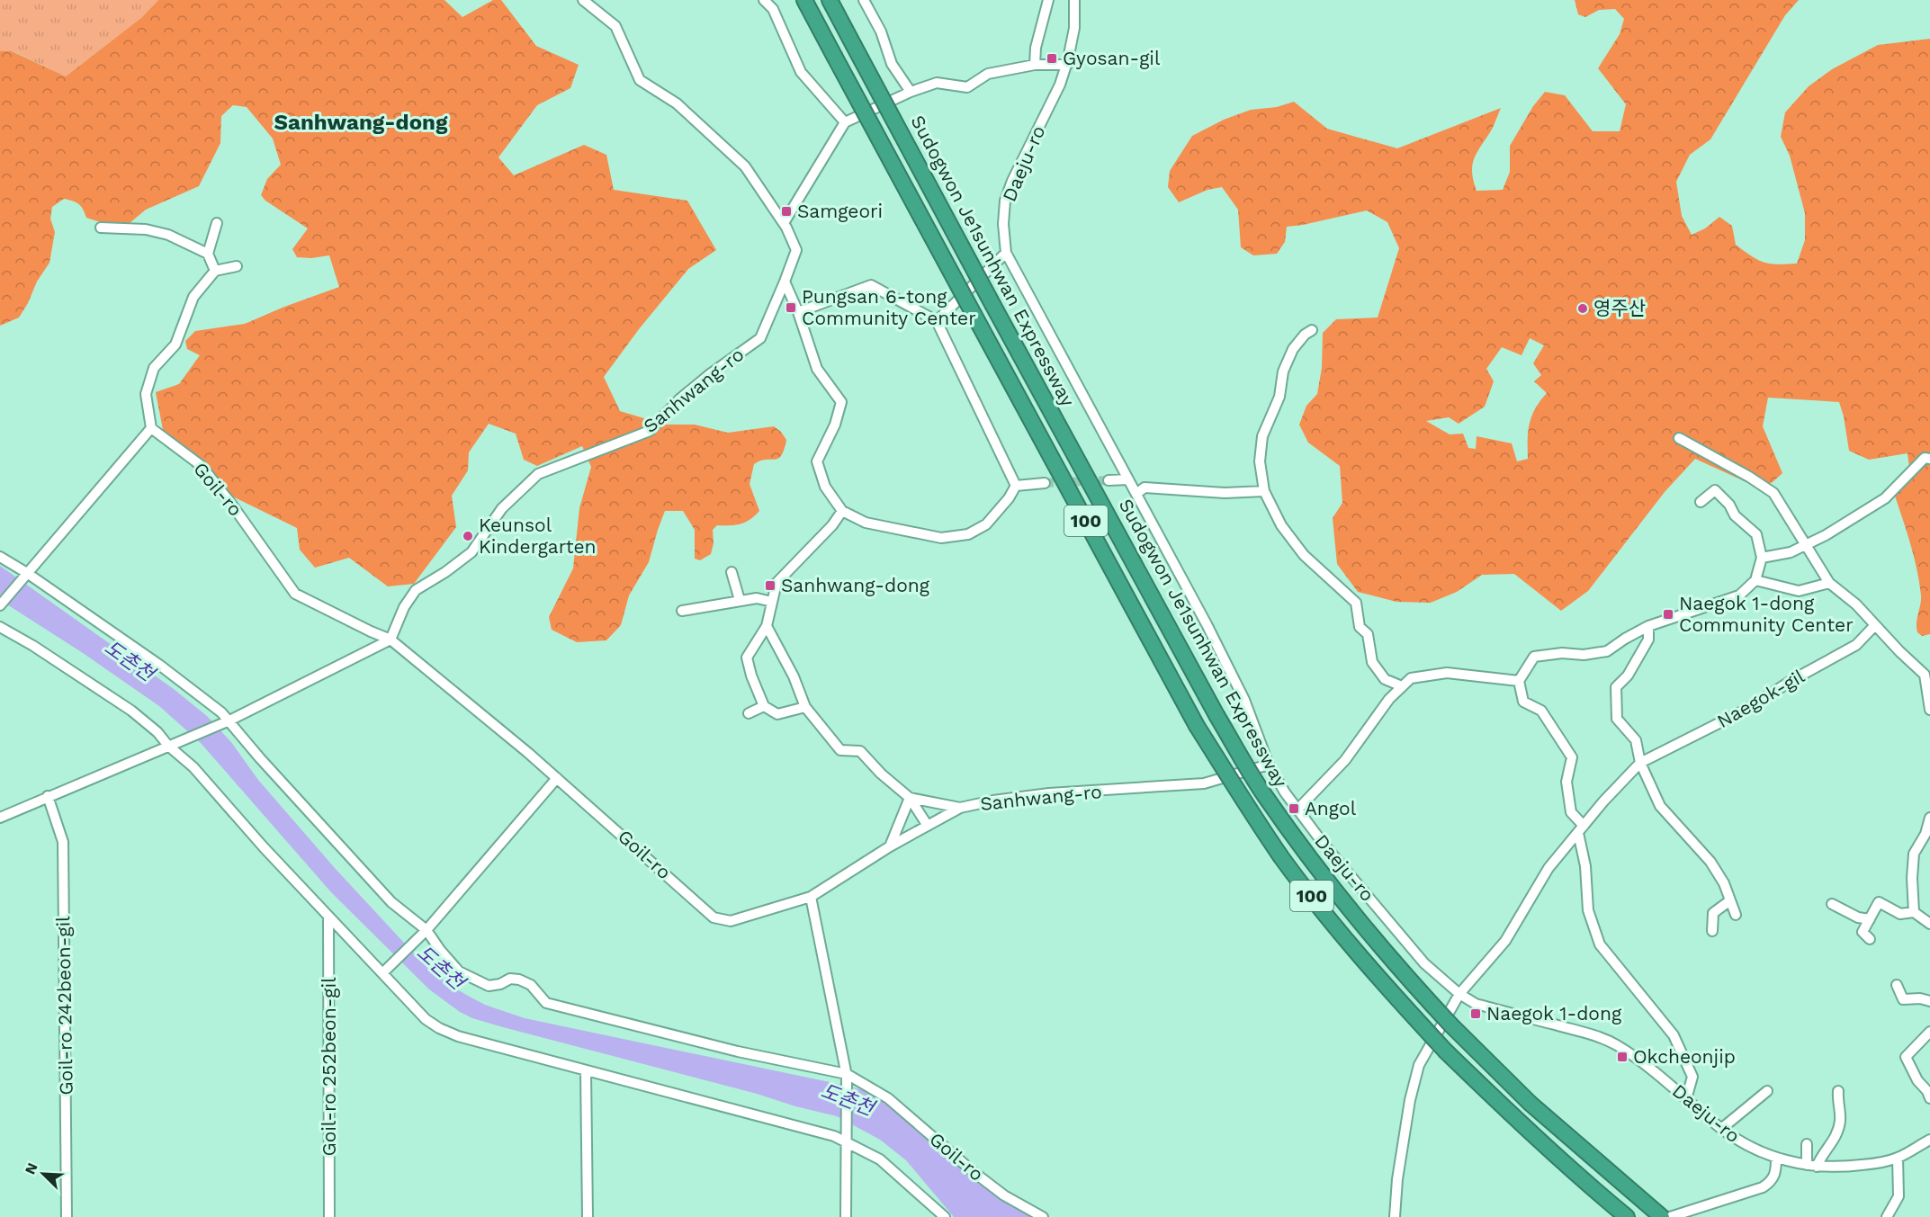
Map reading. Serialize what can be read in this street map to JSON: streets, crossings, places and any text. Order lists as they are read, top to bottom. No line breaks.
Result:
{"streets":{"highway":["Sudogwon Je1sunhwan Expressway","100"],"street":["Daeju-ro","Sanhwang-ro","Goil-ro","Naegok-gil","Goil-ro 242beon-gil","Goil-ro 252beon-gil"]},"crossings":[["Daeju-ro","Sanhwang-ro"],["Daeju-ro","Naegok-gil"],["Sanhwang-ro","Goil-ro"]],"districts":["Sanhwang-dong"],"water":["도촌천"],"places":{"transit":["Gyosan-gil","Samgeori","Pungsan 6-tong Community Center","Sanhwang-dong","Naegok 1-dong Community Center","Angol","Naegok 1-dong","Okcheonjip"],"other":["영주산","Keunsol Kindergarten"]},"north":"top left"}
